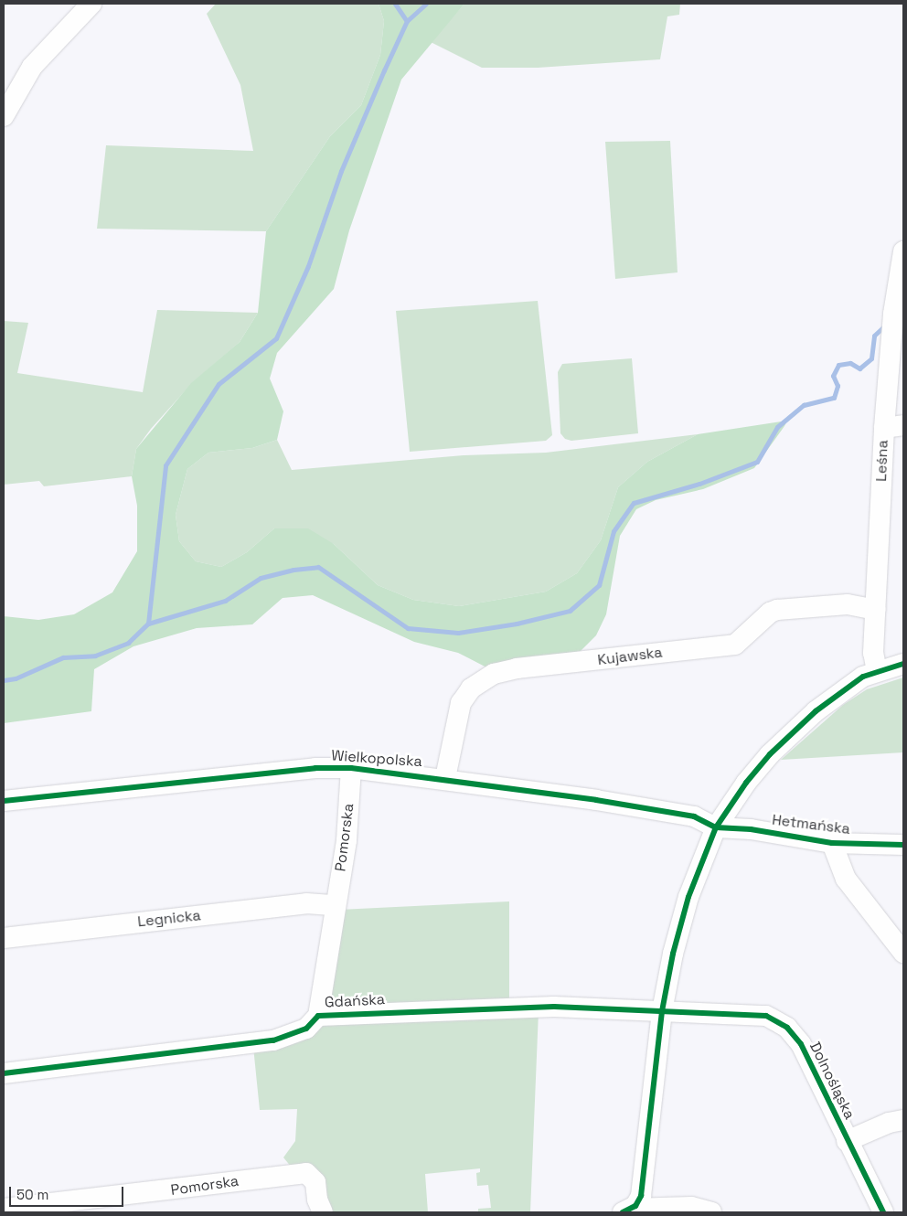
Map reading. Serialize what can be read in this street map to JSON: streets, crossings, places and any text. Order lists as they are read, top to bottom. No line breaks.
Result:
{"streets":{"street":["Leśna","Kujawska","Wielkopolska","Hetmańska","Pomorska","Legnicka","Gdańska","Dolnośląska"]},"crossings":[["Leśna","Kujawska"],["Kujawska","Wielkopolska"],["Wielkopolska","Hetmańska"],["Wielkopolska","Pomorska"],["Pomorska","Legnicka"],["Pomorska","Gdańska"],["Gdańska","Dolnośląska"]],"scale_bar":"50 m"}
